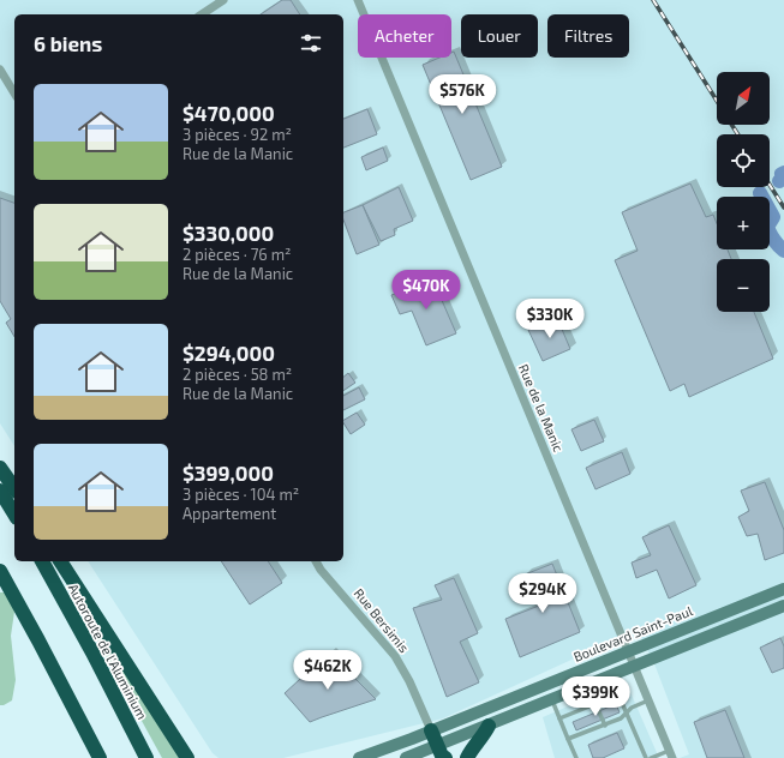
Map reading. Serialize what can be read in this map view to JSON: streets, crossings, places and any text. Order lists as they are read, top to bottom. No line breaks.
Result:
{"streets":{"highway":["Autoroute de l'Aluminium"],"main road":["Boulevard Saint-Paul"],"street":["Rue de la Manic","Rue Bersimis"]},"crossings":[["Rue de la Manic","Boulevard Saint-Paul"],["Rue Bersimis","Boulevard Saint-Paul"]],"north":"top right","page":{"chip":["Acheter","Louer","Filtres"],"heading":"6 biens","map_buttons":["+","−"],"list":[{"name":"$470,000","note":"3 pièces · 92 m² · Rue de la Manic"},{"name":"$330,000","note":"2 pièces · 76 m² · Rue de la Manic"},{"name":"$294,000","note":"2 pièces · 58 m² · Rue de la Manic"},{"name":"$399,000","note":"3 pièces · 104 m² · Appartement"}],"price":["$576K","$470K","$330K","$294K","$462K","$399K"]}}
